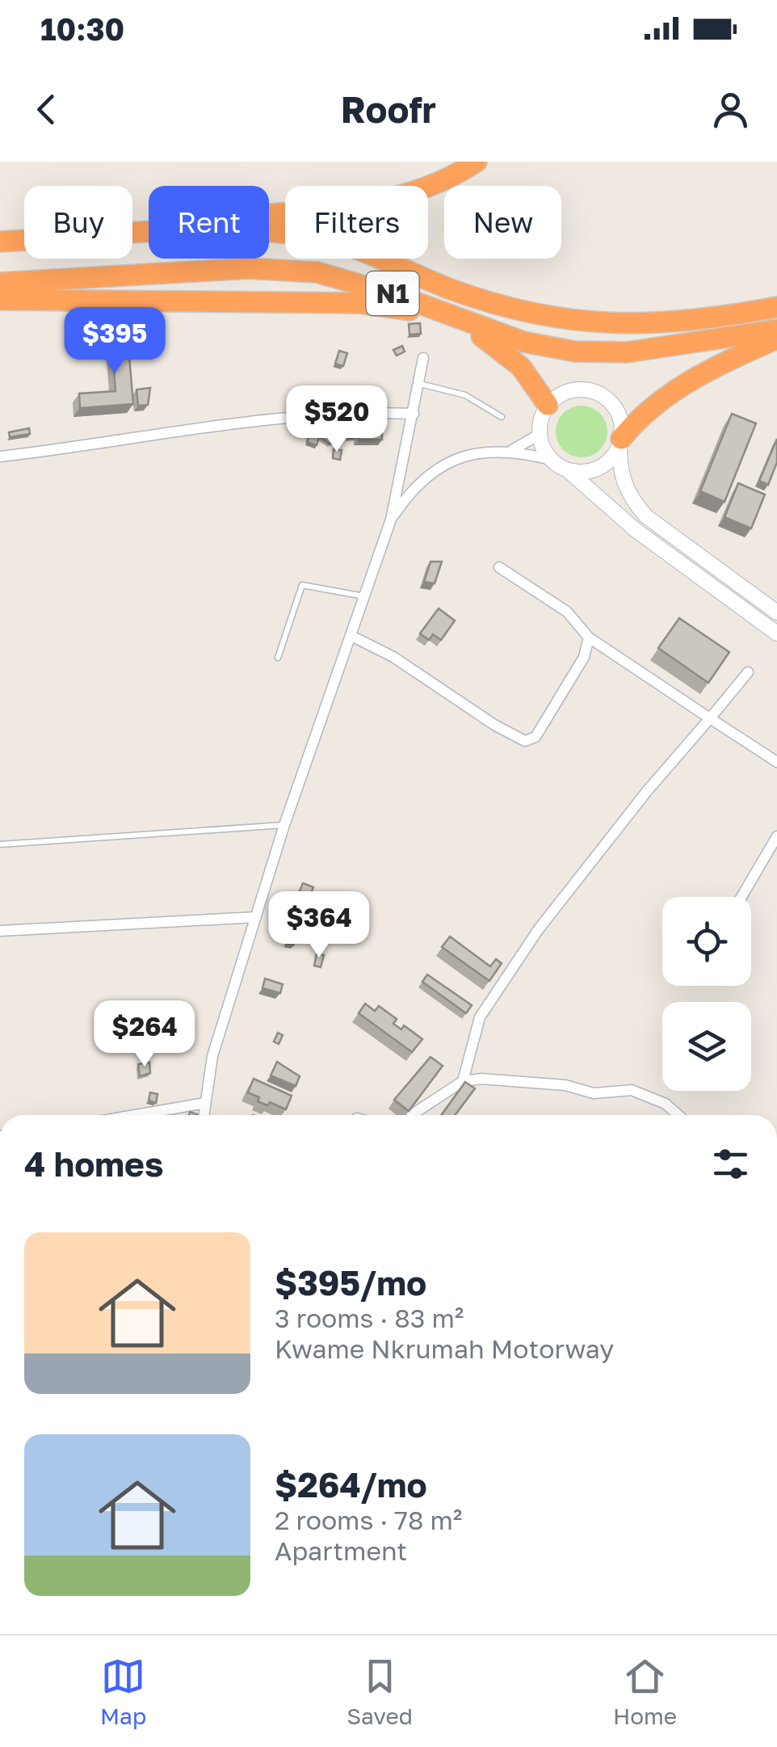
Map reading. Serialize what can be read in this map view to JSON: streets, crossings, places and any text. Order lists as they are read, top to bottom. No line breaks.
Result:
{"streets":{"highway":["N1"]},"page":{"status":"10:30","header":"Roofr","chip":["Buy","Rent","Filters","New"],"price":["$395","$520","$364","$264"],"heading":"4 homes","list":[{"name":"$395/mo","note":"3 rooms · 83 m² · Kwame Nkrumah Motorway"},{"name":"$264/mo","note":"2 rooms · 78 m² · Apartment"}],"tabs":["Map","Saved","Home"]}}
